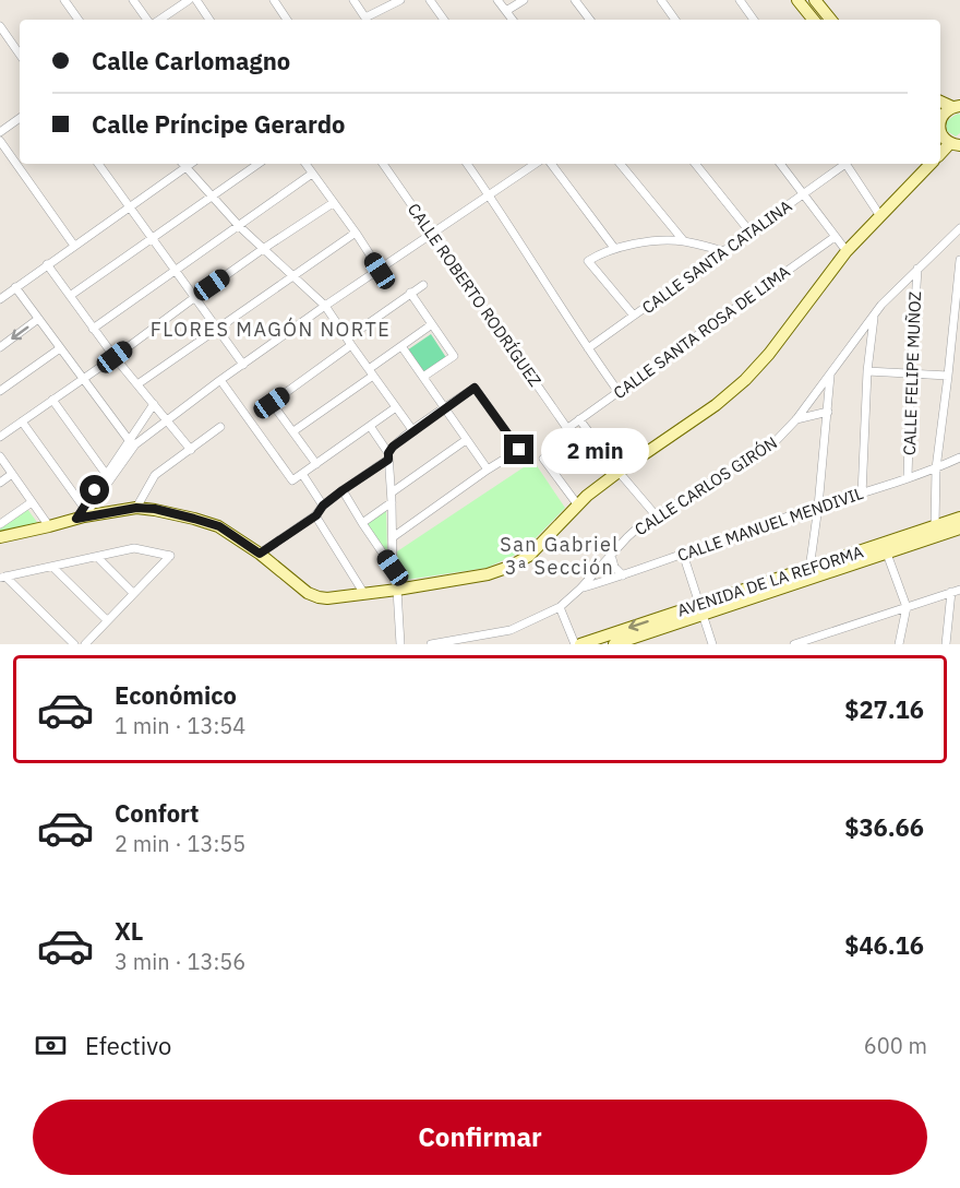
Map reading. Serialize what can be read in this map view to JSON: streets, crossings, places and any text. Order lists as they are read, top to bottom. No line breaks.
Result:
{"streets":{"street":["CALLE SANTA CATALINA","CALLE ROBERTO RODRÍGUEZ","CALLE SANTA ROSA DE LIMA","CALLE FELIPE MUÑOZ","CALLE CARLOS GIRÓN","CALLE MANUEL MENDIVIL","AVENIDA DE LA REFORMA"]},"crossings":[["CALLE ROBERTO RODRÍGUEZ","CALLE SANTA ROSA DE LIMA"],["CALLE FELIPE MUÑOZ","CALLE CARLOS GIRÓN"],["CALLE FELIPE MUÑOZ","CALLE MANUEL MENDIVIL"],["CALLE CARLOS GIRÓN","CALLE MANUEL MENDIVIL"]],"districts":["FLORES MAGÓN NORTE","San Gabriel 3ª Sección"],"page":{"banner":["Calle Carlomagno","Calle Príncipe Gerardo"],"bubble":"2 min","list":[{"name":"Económico","note":"1 min · 13:54","value":"$27.16"},{"name":"Confort","note":"2 min · 13:55","value":"$36.66"},{"name":"XL","note":"3 min · 13:56","value":"$46.16"}],"pay":["Efectivo","600 m"],"buttons":"Confirmar"}}
